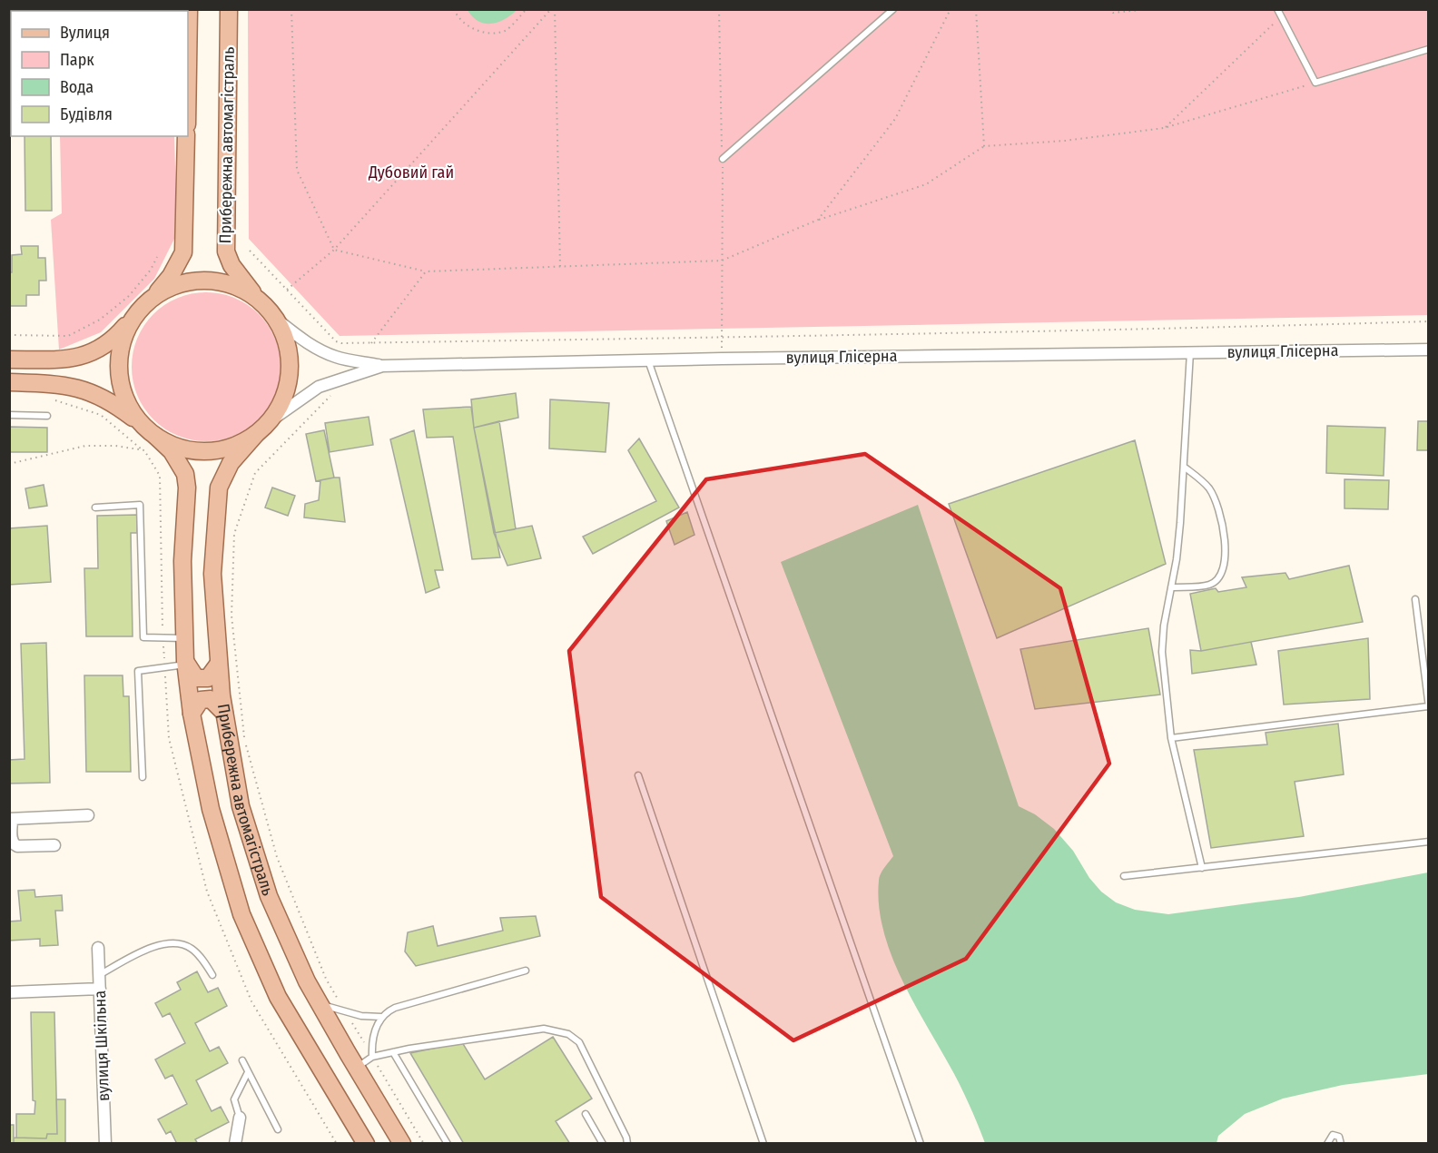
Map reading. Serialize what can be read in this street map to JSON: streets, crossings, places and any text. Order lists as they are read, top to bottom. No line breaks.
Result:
{"streets":{"main road":["Прибережна автомагістраль"],"street":["вулиця Глісерна","вулиця Шкільна"]},"crossings":[["Прибережна автомагістраль","вулиця Глісерна"]],"parks":["Дубовий гай"],"legend":["Вулиця","Парк","Вода","Будівля"]}
